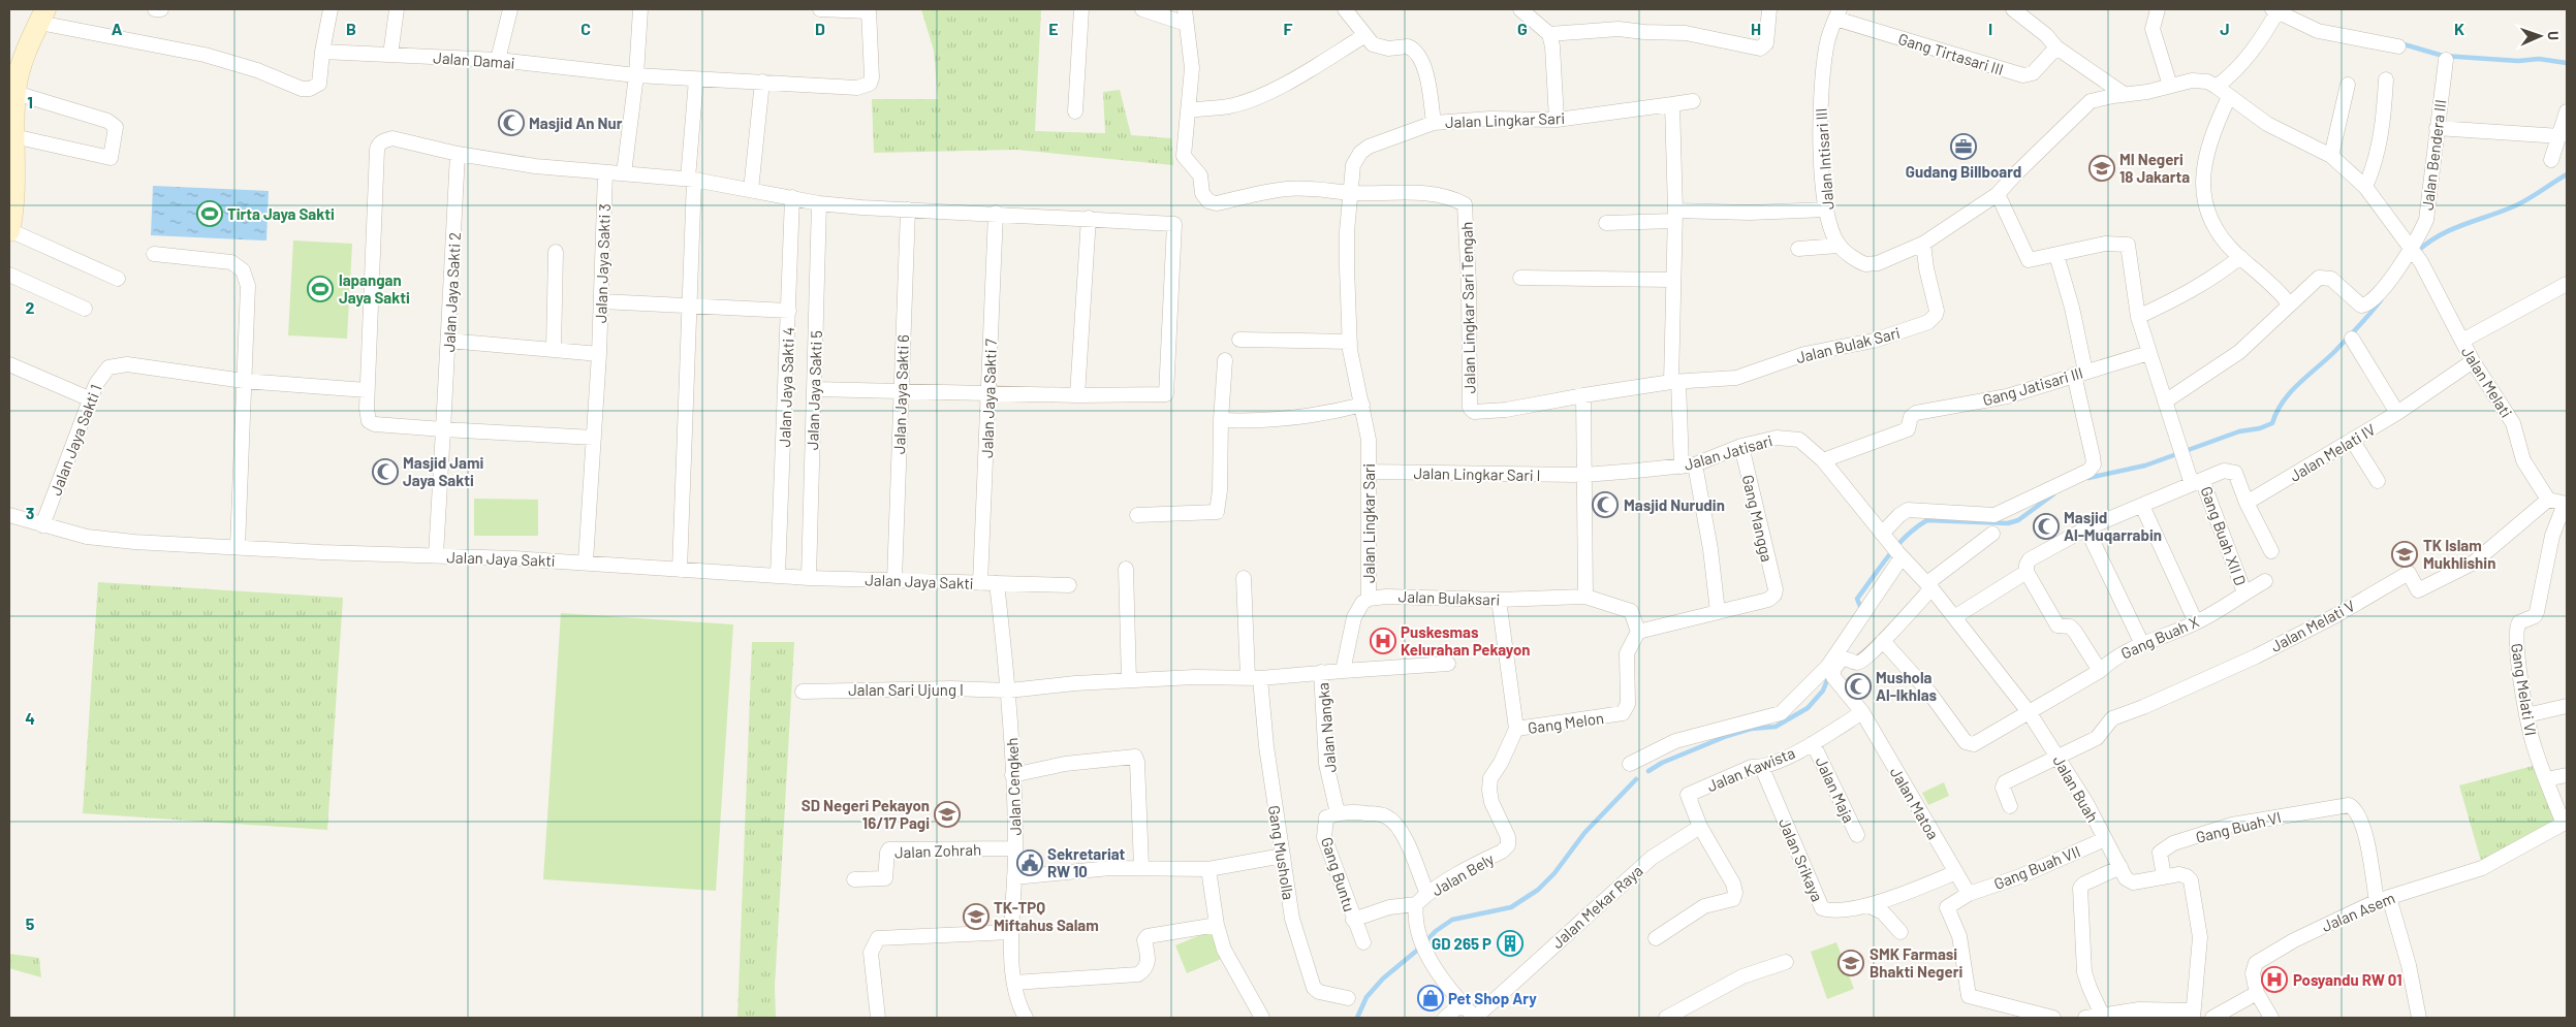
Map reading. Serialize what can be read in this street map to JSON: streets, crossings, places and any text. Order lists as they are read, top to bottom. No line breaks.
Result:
{"streets":{"street":["Gang Tirtasari III","Jalan Damai","Jalan Lingkar Sari","Jalan Bendera III","Jalan Intisari III","Jalan Jaya Sakti 3","Jalan Jaya Sakti 2","Jalan Lingkar Sari Tengah","Jalan Bulak Sari","Jalan Melati","Gang Jatisari III","Jalan Jaya Sakti 4","Jalan Jaya Sakti 5","Jalan Jaya Sakti 6","Jalan Jaya Sakti 7","Jalan Jaya Sakti 1","Jalan Jatisari","Jalan Melati IV","Jalan Lingkar Sari I","Gang Mangga","Gang Buah XII D","Jalan Jaya Sakti","Jalan Bulaksari","Jalan Melati V","Gang Buah X","Jalan Sari Ujung I","Gang Melati VI","Gang Melon","Jalan Nangka","Jalan Kawista","Jalan Cengkeh","Jalan Buah","Jalan Maja","Jalan Matoa","Gang Buah VI","Jalan Zohrah","Gang Musholla","Jalan Srikaya","Gang Buah VII","Gang Buntu","Jalan Bely","Jalan Mekar Raya","Jalan Asem"]},"crossings":[["Gang Tirtasari III","Jalan Intisari III"],["Jalan Lingkar Sari","Jalan Lingkar Sari Tengah"],["Jalan Lingkar Sari","Jalan Lingkar Sari I"],["Jalan Lingkar Sari","Jalan Bulaksari"],["Jalan Bendera III","Jalan Melati"],["Jalan Intisari III","Jalan Bulak Sari"],["Jalan Jaya Sakti 3","Jalan Jaya Sakti"],["Jalan Jaya Sakti 2","Jalan Jaya Sakti"],["Jalan Lingkar Sari Tengah","Jalan Bulak Sari"],["Jalan Melati","Jalan Melati IV"],["Jalan Melati","Jalan Melati V"],["Gang Jatisari III","Jalan Jatisari"],["Jalan Jaya Sakti 4","Jalan Jaya Sakti"],["Jalan Jaya Sakti 5","Jalan Jaya Sakti"],["Jalan Jaya Sakti 6","Jalan Jaya Sakti"],["Jalan Jaya Sakti 7","Jalan Jaya Sakti"],["Jalan Jaya Sakti 1","Jalan Jaya Sakti"],["Jalan Jatisari","Jalan Lingkar Sari I"],["Jalan Jatisari","Gang Mangga"],["Jalan Jatisari","Jalan Buah"],["Gang Buah XII D","Gang Buah X"],["Jalan Jaya Sakti","Jalan Cengkeh"],["Jalan Bulaksari","Gang Melon"],["Jalan Melati V","Jalan Buah"],["Gang Buah X","Jalan Buah"],["Jalan Sari Ujung I","Jalan Cengkeh"],["Gang Melati VI","Jalan Asem"],["Gang Melon","Jalan Bely"],["Jalan Nangka","Gang Buntu"],["Jalan Kawista","Jalan Maja"],["Jalan Kawista","Jalan Matoa"],["Jalan Kawista","Jalan Srikaya"],["Jalan Kawista","Jalan Mekar Raya"],["Jalan Cengkeh","Jalan Zohrah"],["Jalan Buah","Gang Buah VI"],["Jalan Buah","Gang Buah VII"],["Jalan Matoa","Jalan Srikaya"],["Jalan Matoa","Gang Buah VII"],["Gang Buah VI","Jalan Asem"],["Jalan Bely","Jalan Mekar Raya"]],"places":{"mosque":["Masjid An Nur","Masjid Jami Jaya Sakti","Masjid Nurudin","Masjid Al-Muqarrabin","Mushola Al-Ikhlas"],"office":["Gudang Billboard"],"school or university":["MI Negeri 18 Jakarta","TK Islam Mukhlishin","SD Negeri Pekayon 16/17 Pagi","TK-TPQ Miftahus Salam","SMK Farmasi Bhakti Negeri"],"sports":["Tirta Jaya Sakti","lapangan Jaya Sakti"],"hospital":["Puskesmas Kelurahan Pekayon","Posyandu RW 01"],"public building":["Sekretariat RW 10"],"building":["GD 265 P"],"shop":["Pet Shop Ary"]},"north":"right","grid":{"columns":["A","B","C","D","E","F","G","H","I","J","K"],"rows":["1","2","3","4","5"]}}
